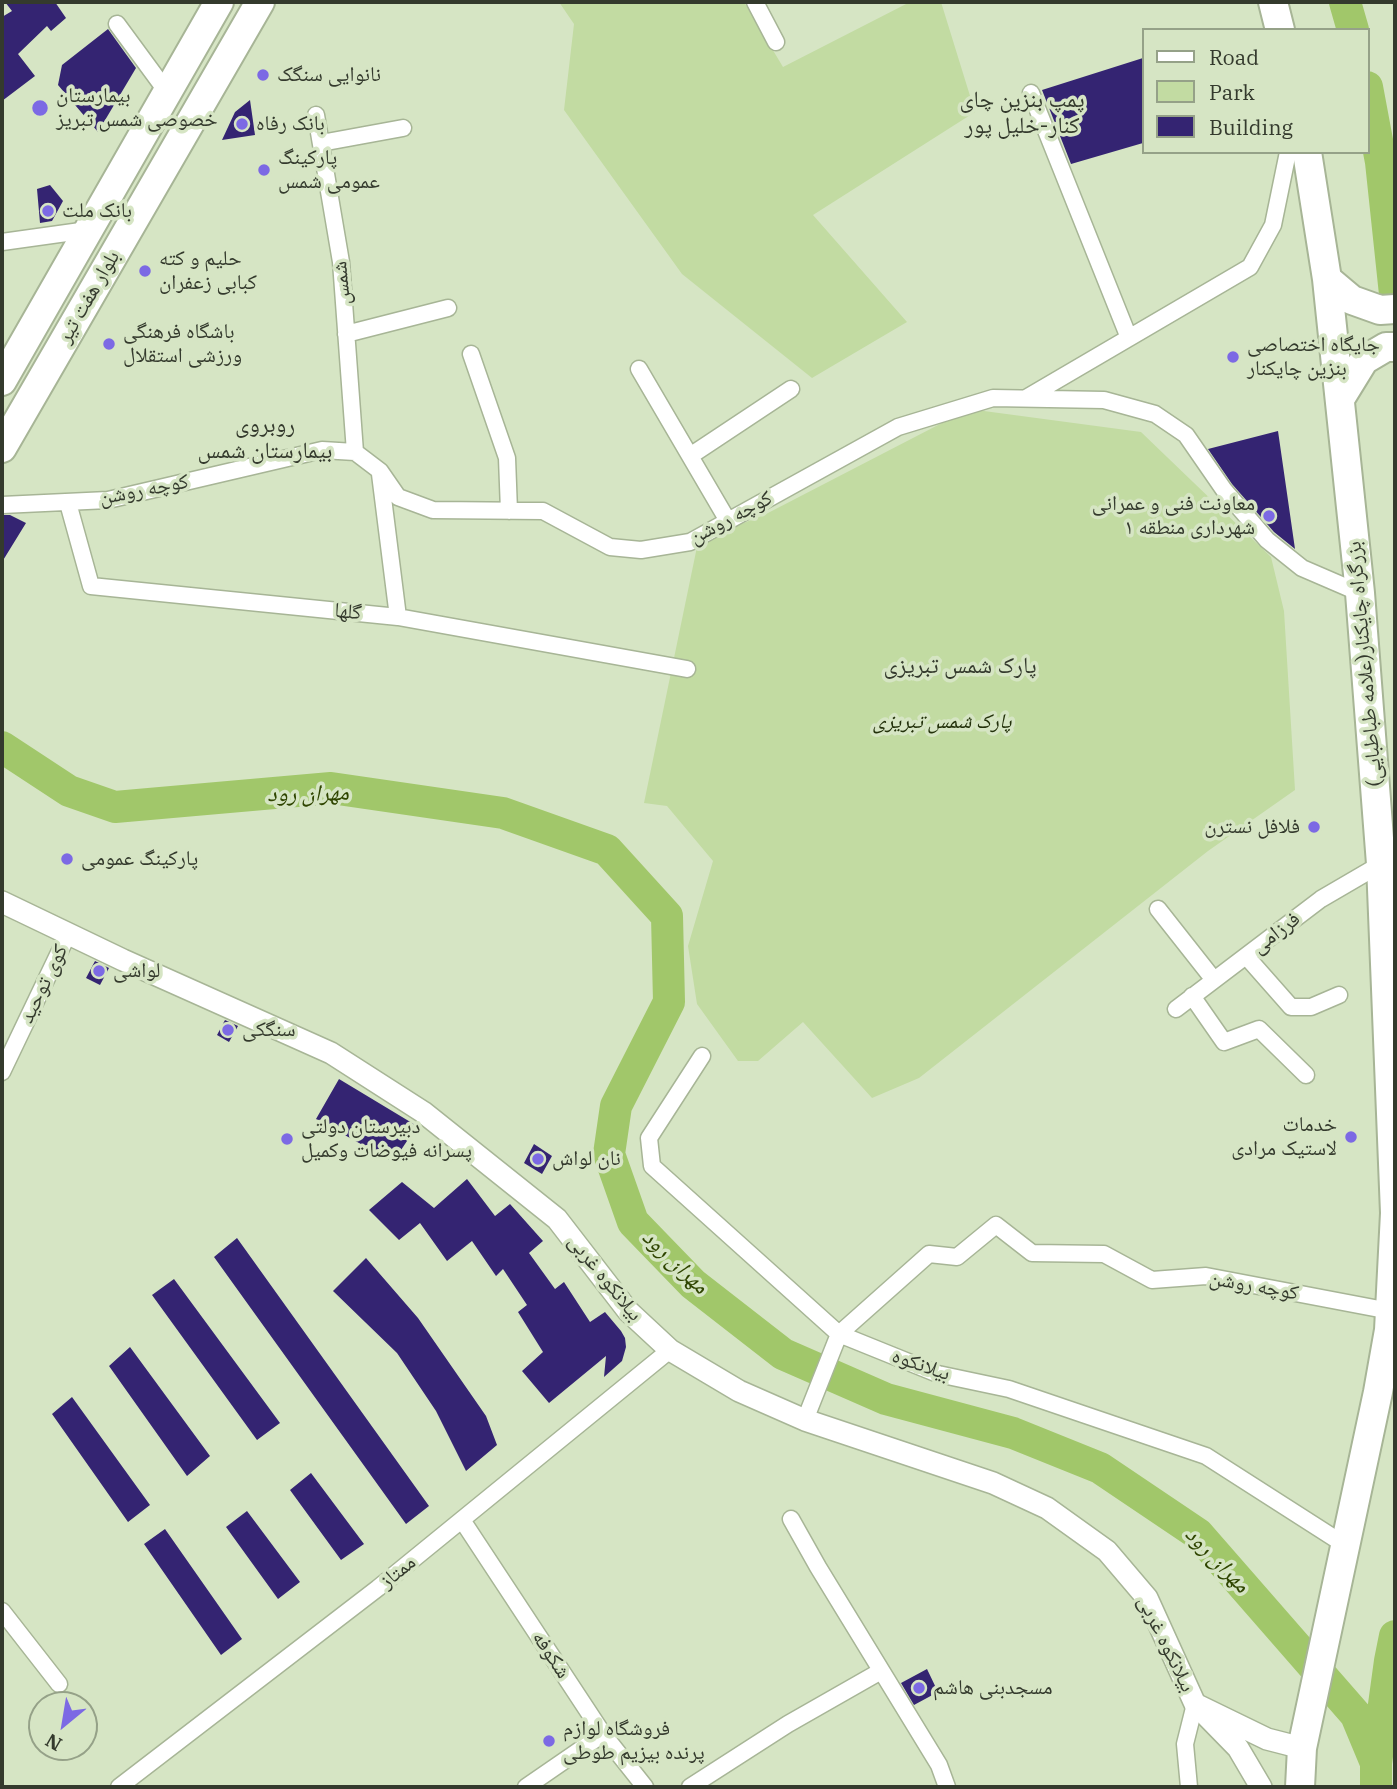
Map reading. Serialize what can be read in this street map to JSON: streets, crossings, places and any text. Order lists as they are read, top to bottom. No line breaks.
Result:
{"streets":{"highway":["بلوار هفت تیر","بزرگراه چایکنار(علامه طباطبایی)"],"street":["شمس","کوچه روشن","گلها","فرزامی","کوی توحید","بیلانکوه غربی","بیلانکوه","ممتاز","شکوفه"]},"crossings":[["شمس","کوچه روشن"],["کوچه روشن","گلها"],["کوچه روشن","بزرگراه چایکنار(علامه طباطبایی)"],["کوچه روشن","بیلانکوه"],["بزرگراه چایکنار(علامه طباطبایی)","فرزامی"],["بزرگراه چایکنار(علامه طباطبایی)","بیلانکوه"],["کوی توحید","بیلانکوه غربی"],["بیلانکوه غربی","ممتاز"],["ممتاز","شکوفه"]],"districts":["پمپ بنزین چای کنار-خلیل پور","روبروی بیمارستان شمس","پارک شمس تبریزی"],"water":["مهران رود"],"parks":["پارک شمس تبریزی"],"places":["نانوایی سنگک","بیمارستان خصوصی شمس تبریز","بانک رفاه","پارکینگ عمومی شمس","بانک ملت","حلیم و کته کبابی زعفران","باشگاه فرهنگی ورزشی استقلال","جایگاه اختصاصی بنزین چایکنار","معاونت فنی و عمرانی شهرداری منطقه ۱","فلافل نسترن","پارکینگ عمومی","لواشی","سنگکی","خدمات لاستیک مرادی","دبیرستان دولتی پسرانه فیوضات وکمیل","نان لواش","مسجدبنی هاشم","فروشگاه لوازم پرنده بیزیم طوطی"],"legend":["Road","Park","Building"],"north":"bottom left"}
